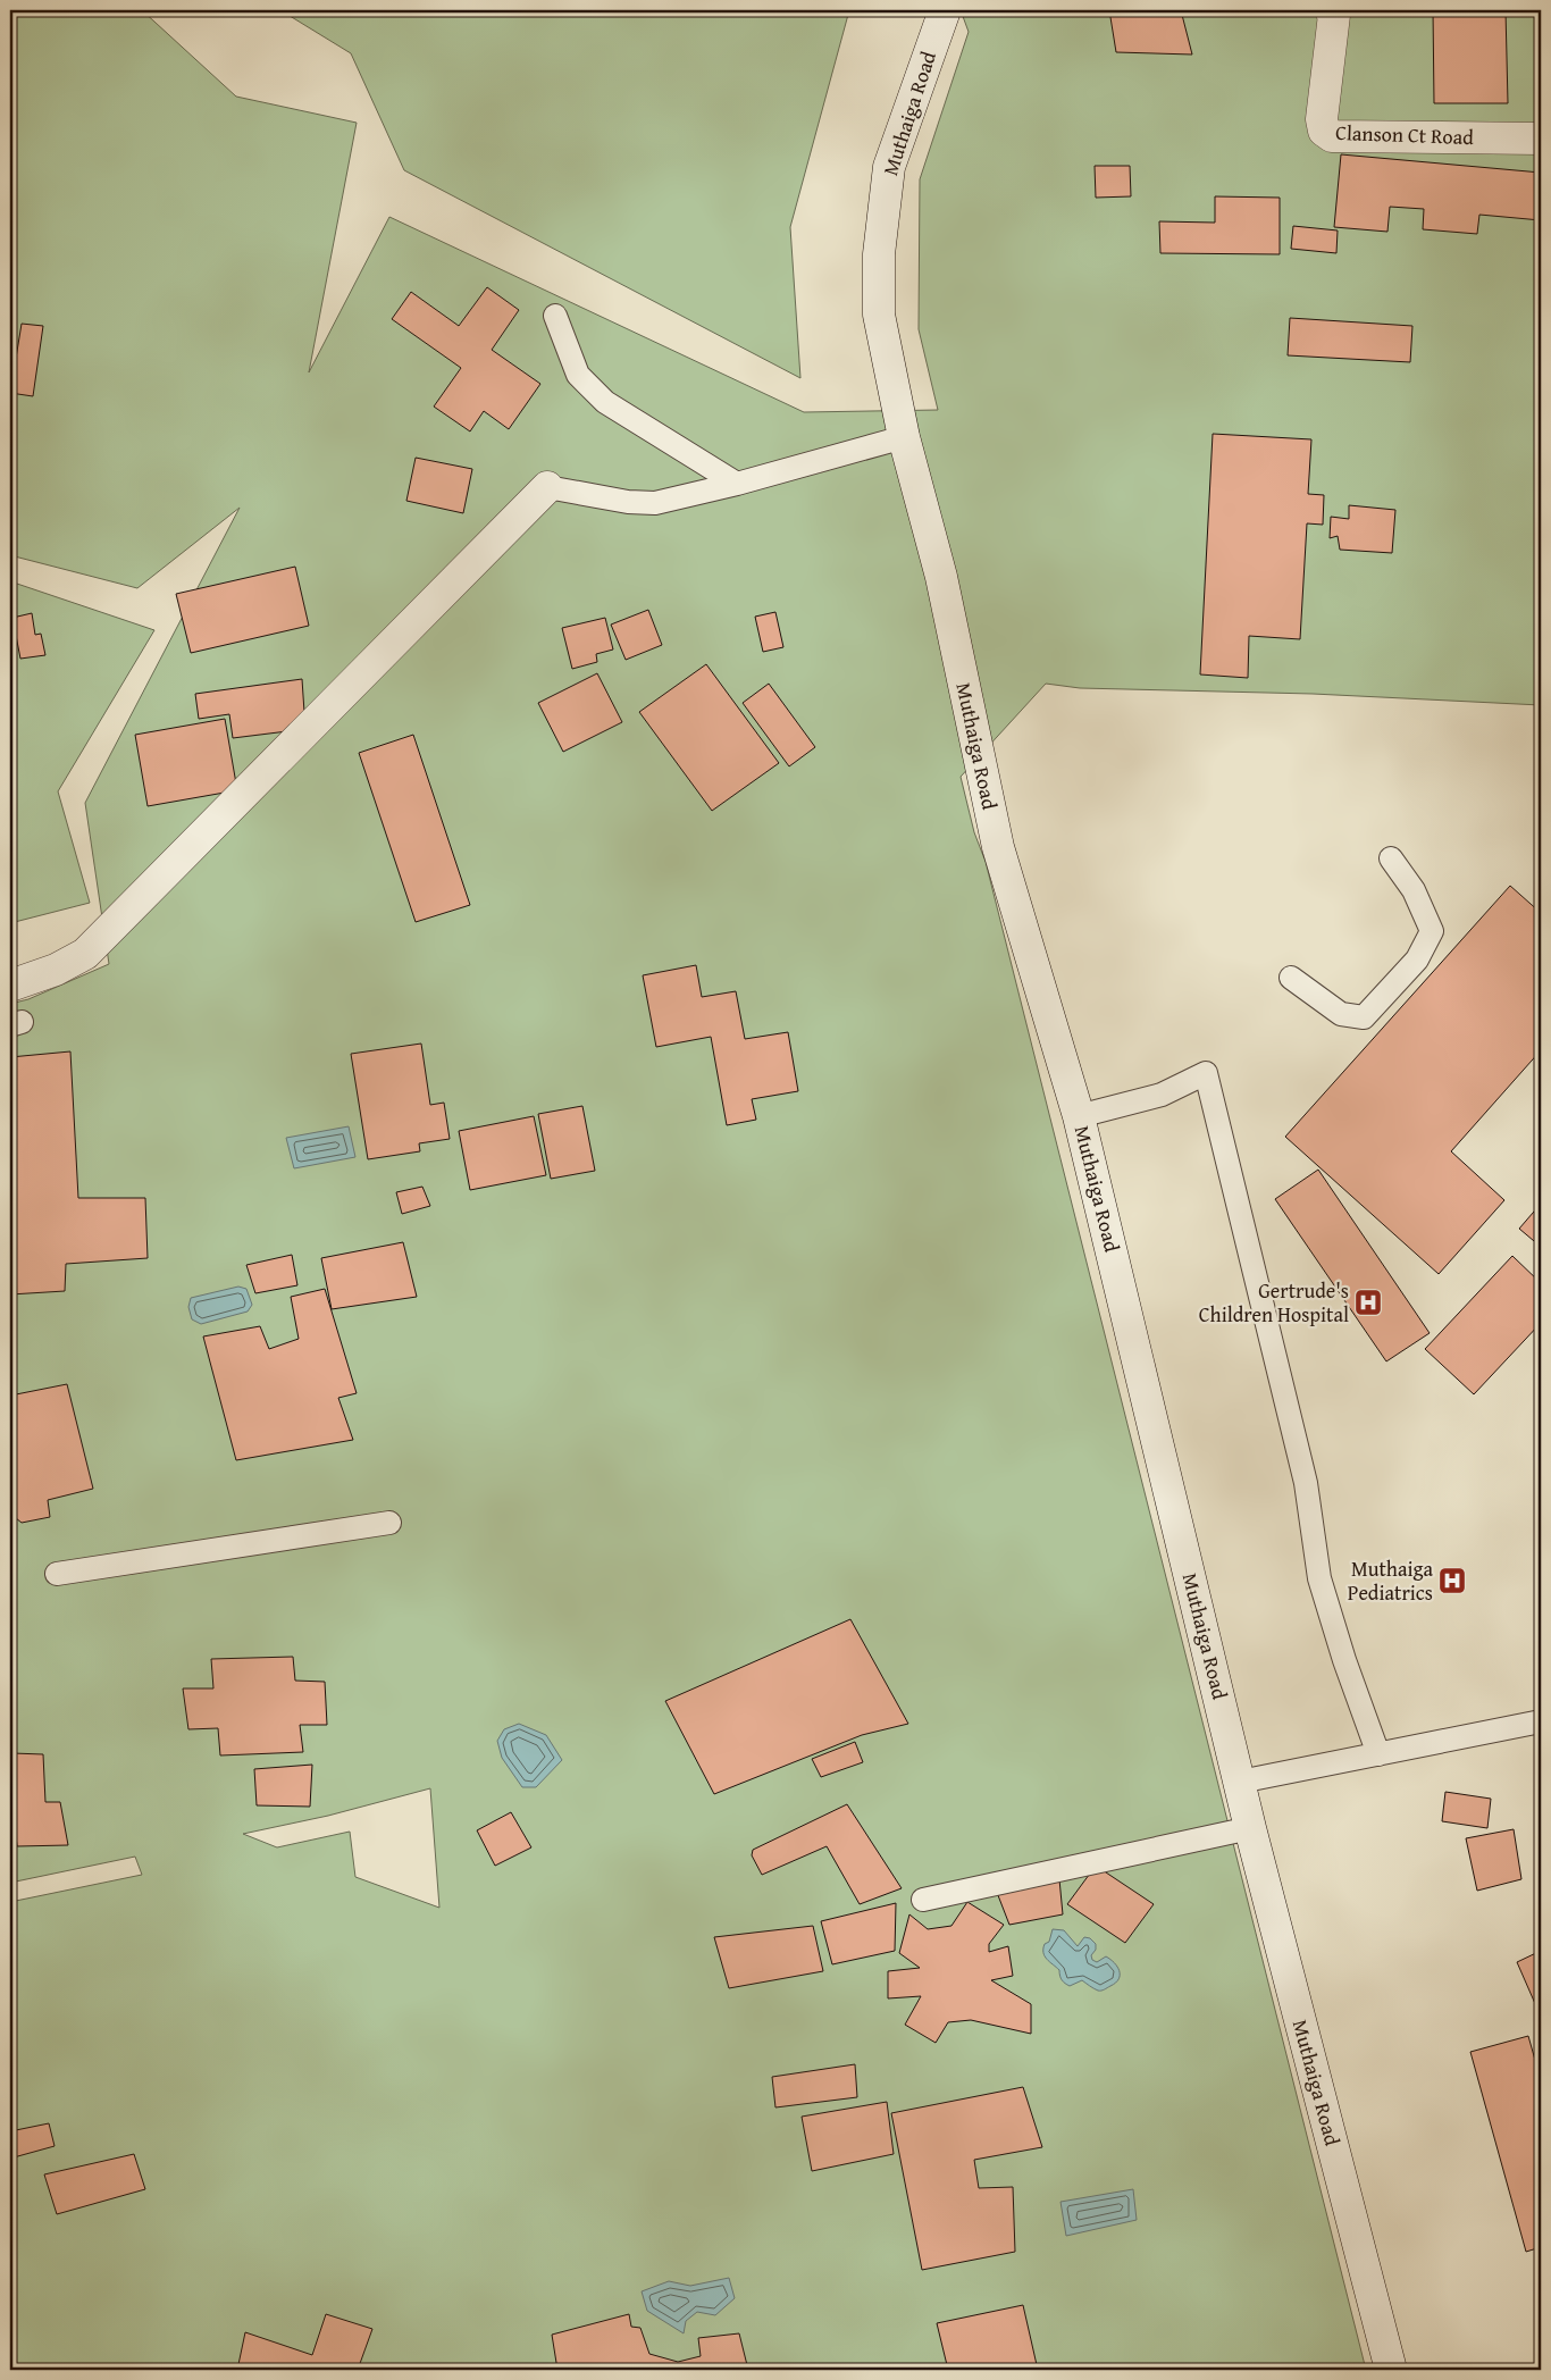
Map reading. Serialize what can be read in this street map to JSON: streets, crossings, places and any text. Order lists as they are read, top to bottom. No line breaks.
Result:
{"streets":{"main road":["Muthaiga Road","Clanson Ct Road"]},"places":{"hospital":["Gertrude's Children Hospital","Muthaiga Pediatrics"]}}
